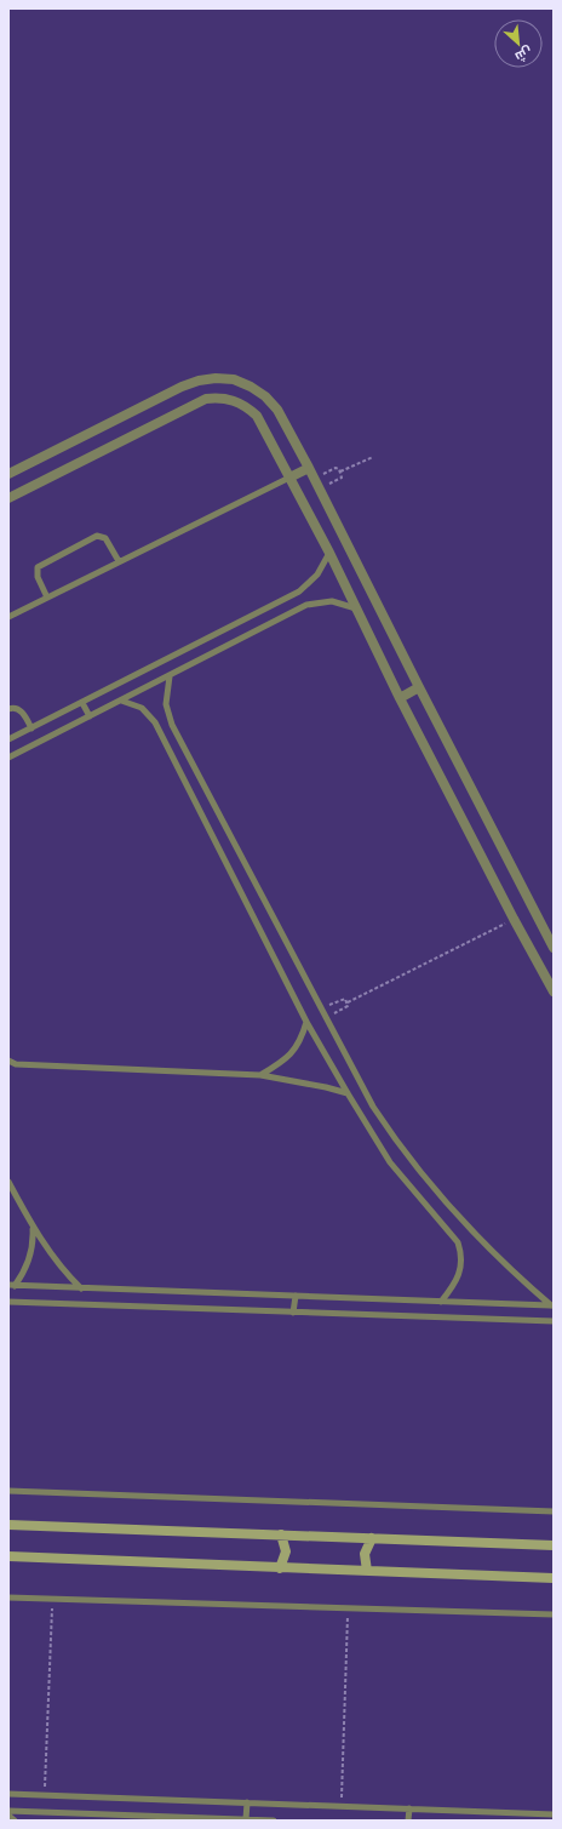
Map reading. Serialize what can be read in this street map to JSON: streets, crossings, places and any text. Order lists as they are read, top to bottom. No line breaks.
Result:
{"north":"bottom right"}
